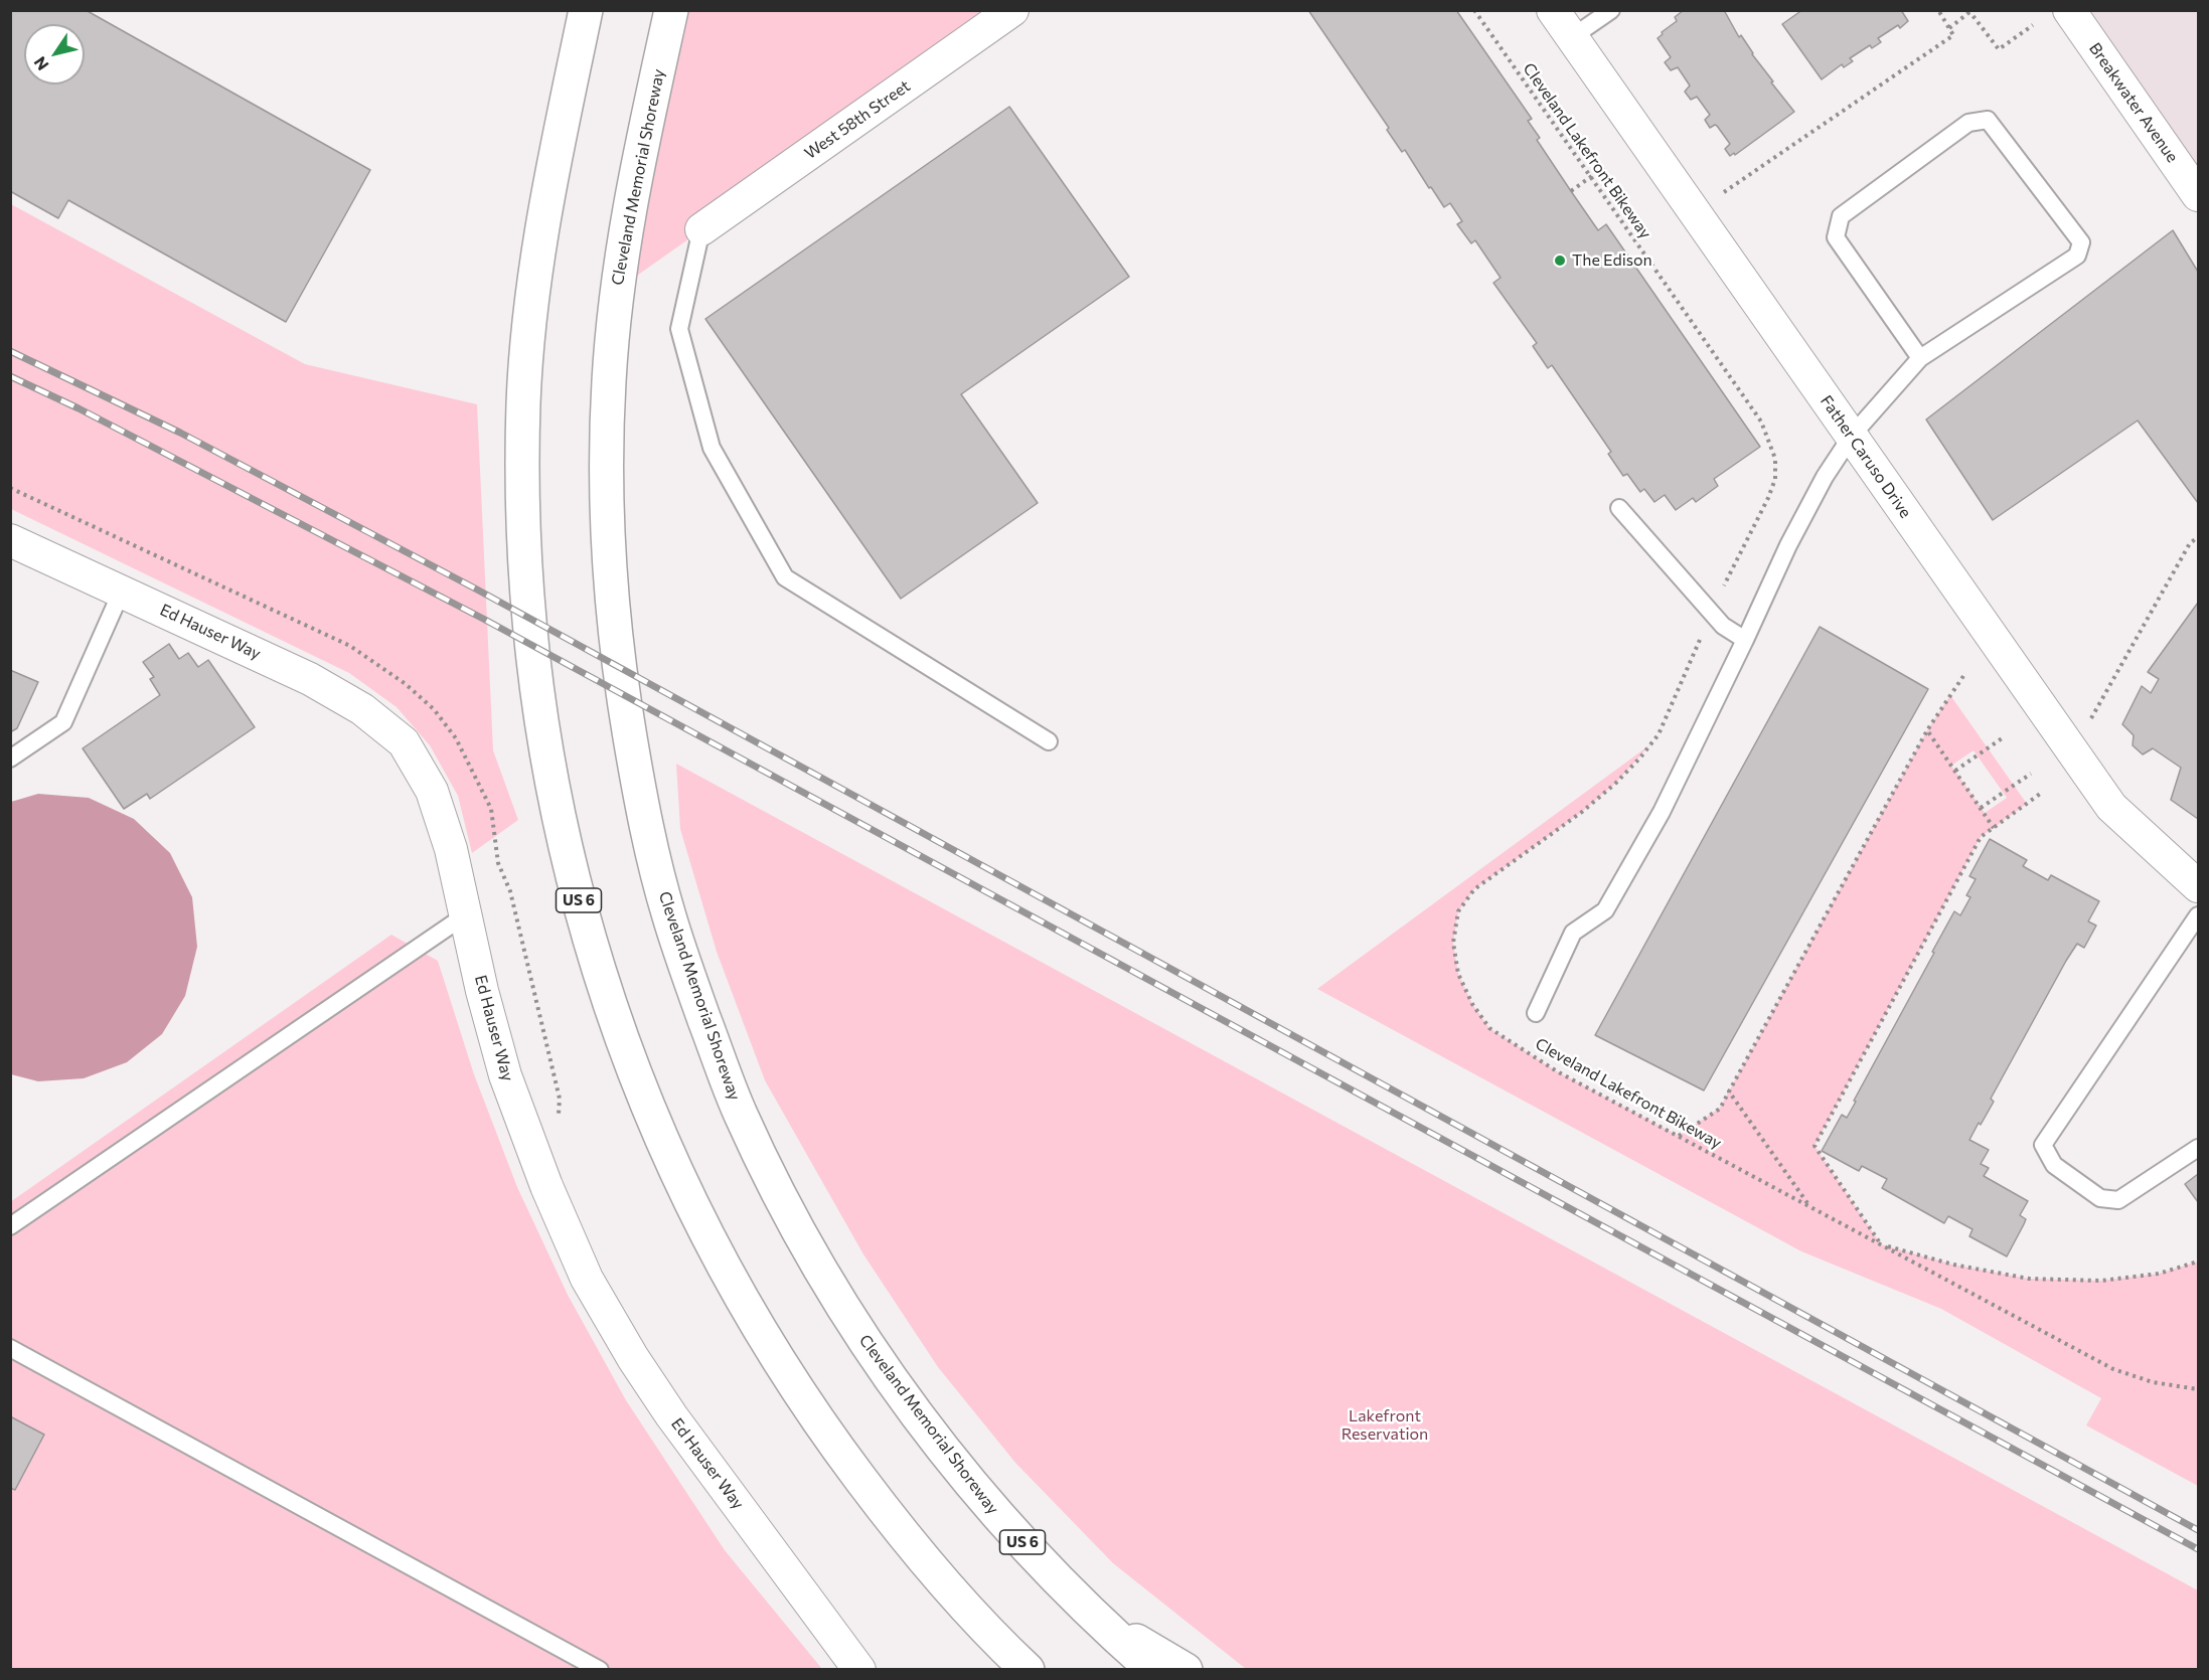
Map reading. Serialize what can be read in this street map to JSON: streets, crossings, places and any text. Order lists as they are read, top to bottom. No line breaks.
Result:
{"streets":{"highway":["Cleveland Memorial Shoreway","US 6"],"street":["Breakwater Avenue","West 58th Street","Father Caruso Drive","Ed Hauser Way"],"path":["Cleveland Lakefront Bikeway"]},"parks":["Lakefront Reservation"],"places":["The Edison"],"north":"bottom left"}
